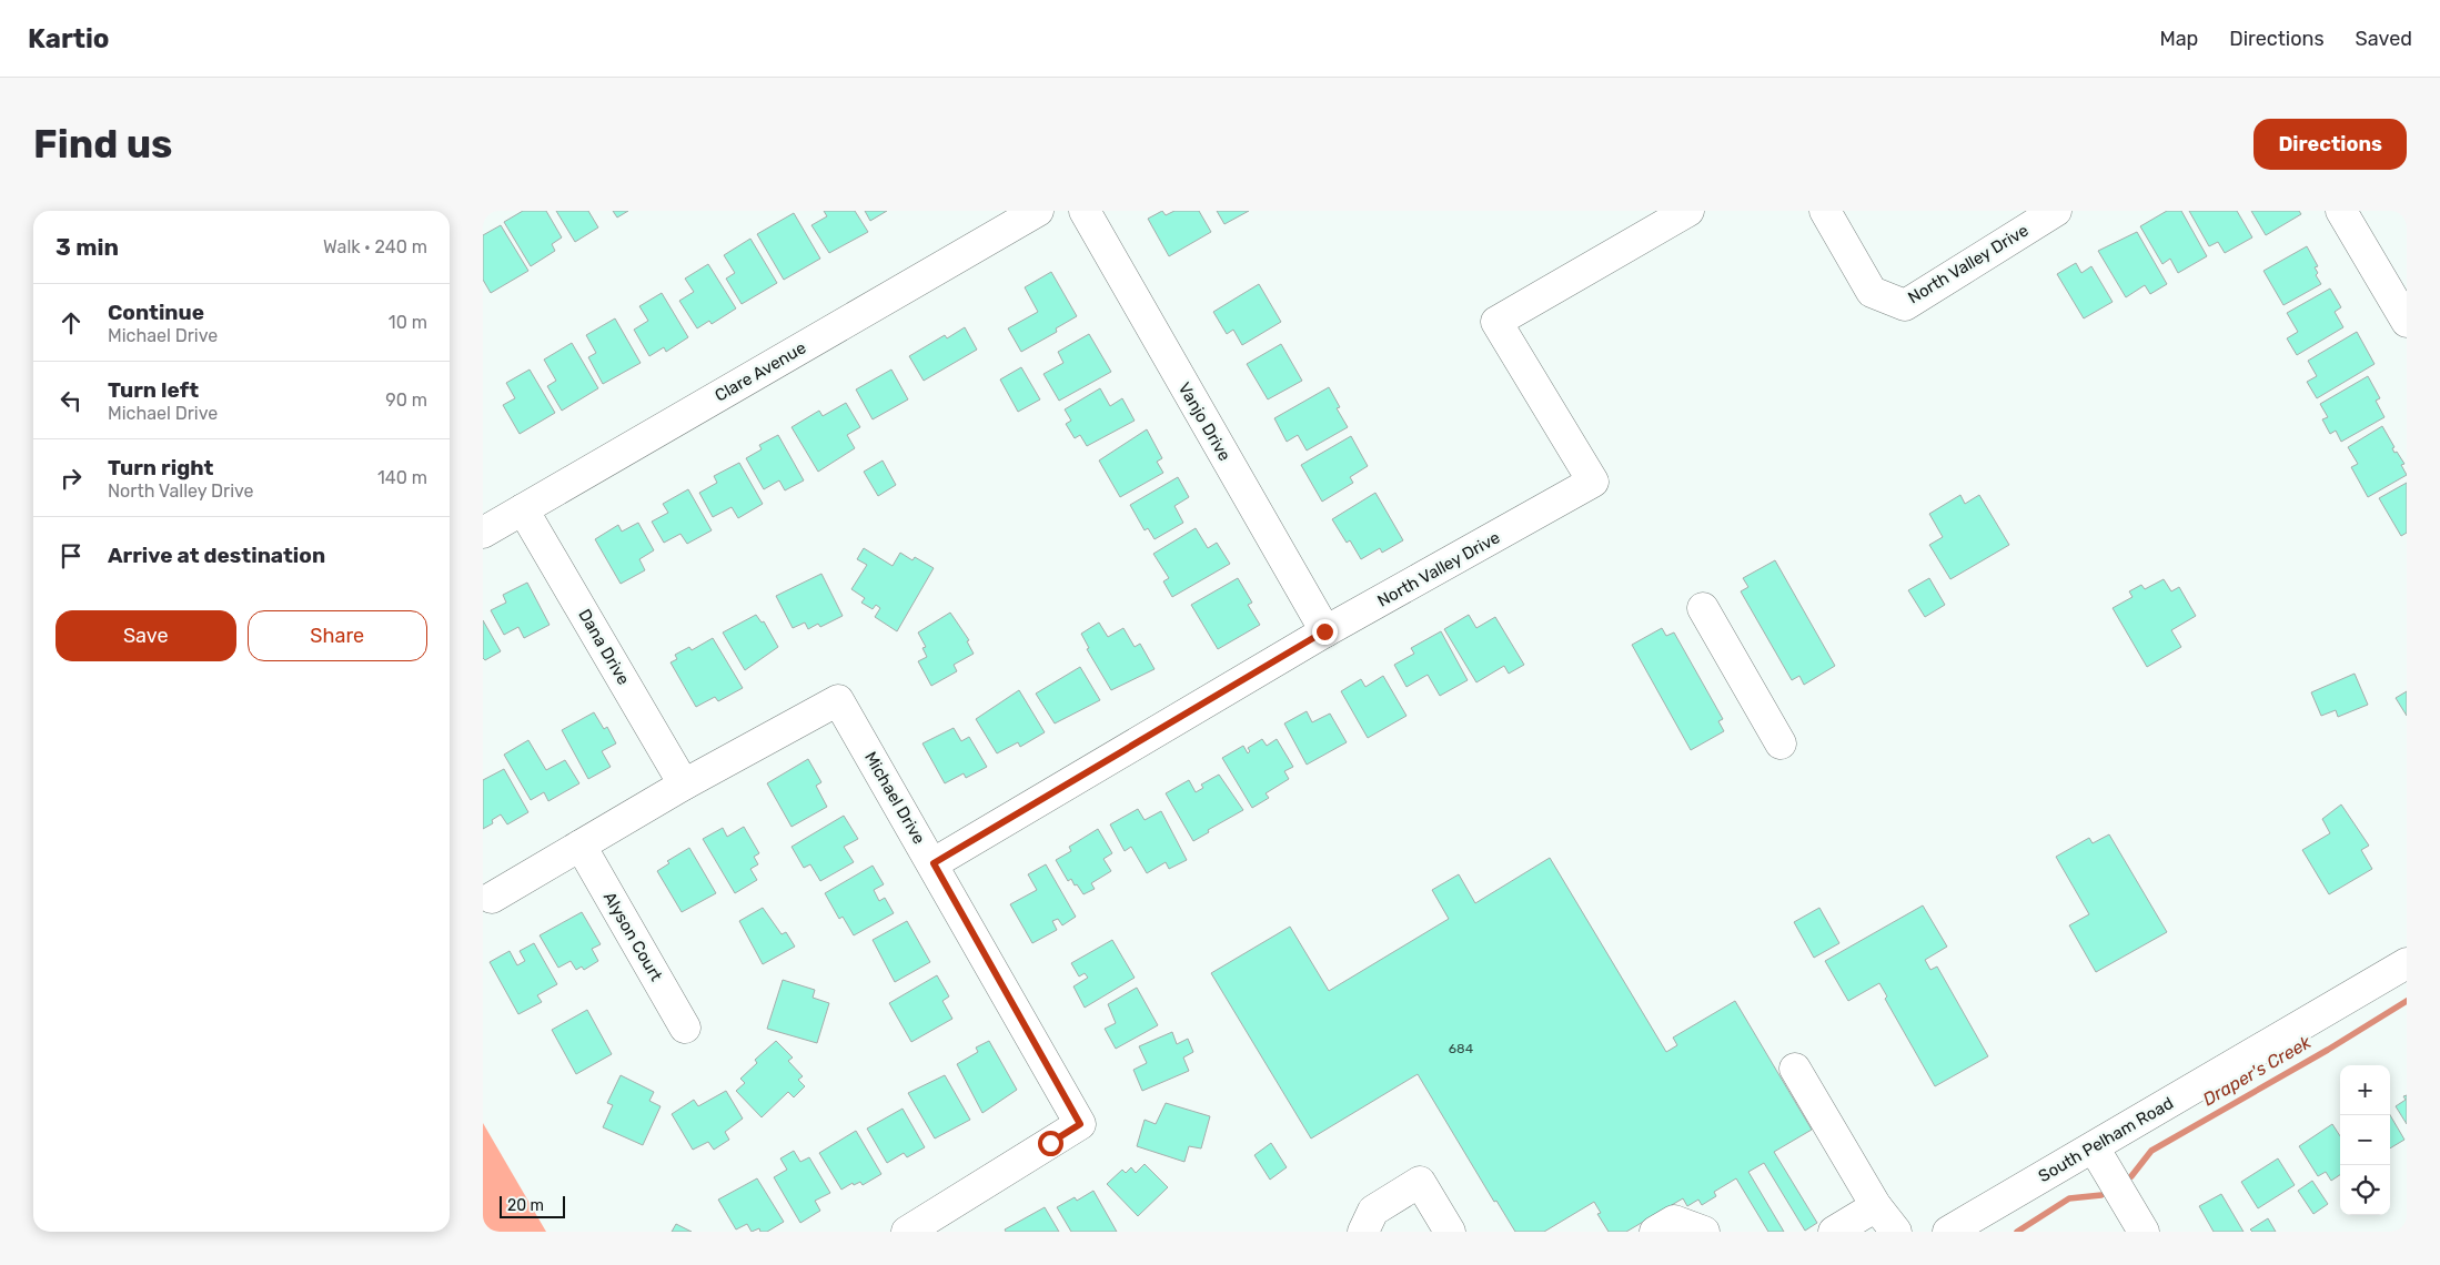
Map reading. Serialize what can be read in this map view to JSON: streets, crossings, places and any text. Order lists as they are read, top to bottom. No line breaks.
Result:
{"streets":{"street":["North Valley Drive","Clare Avenue","Vanjo Drive","Dana Drive","Michael Drive","Alyson Court","South Pelham Road"]},"crossings":[["North Valley Drive","Vanjo Drive"],["North Valley Drive","Michael Drive"],["Clare Avenue","Dana Drive"],["Dana Drive","Michael Drive"],["Michael Drive","Alyson Court"]],"water":["Draper's Creek"],"house_numbers":["684"],"scale_bar":"20 m","page":{"header":"Kartio","nav":["Map","Directions","Saved"],"buttons":["Directions",["Save","Share"]],"title":"Find us","heading":["3 min","Walk · 240 m"],"list":[["Continue","Michael Drive","10 m"],["Turn left","Michael Drive","90 m"],["Turn right","North Valley Drive","140 m"],"Arrive at destination"],"map_buttons":["+","−"],"scale":"20 m"}}
